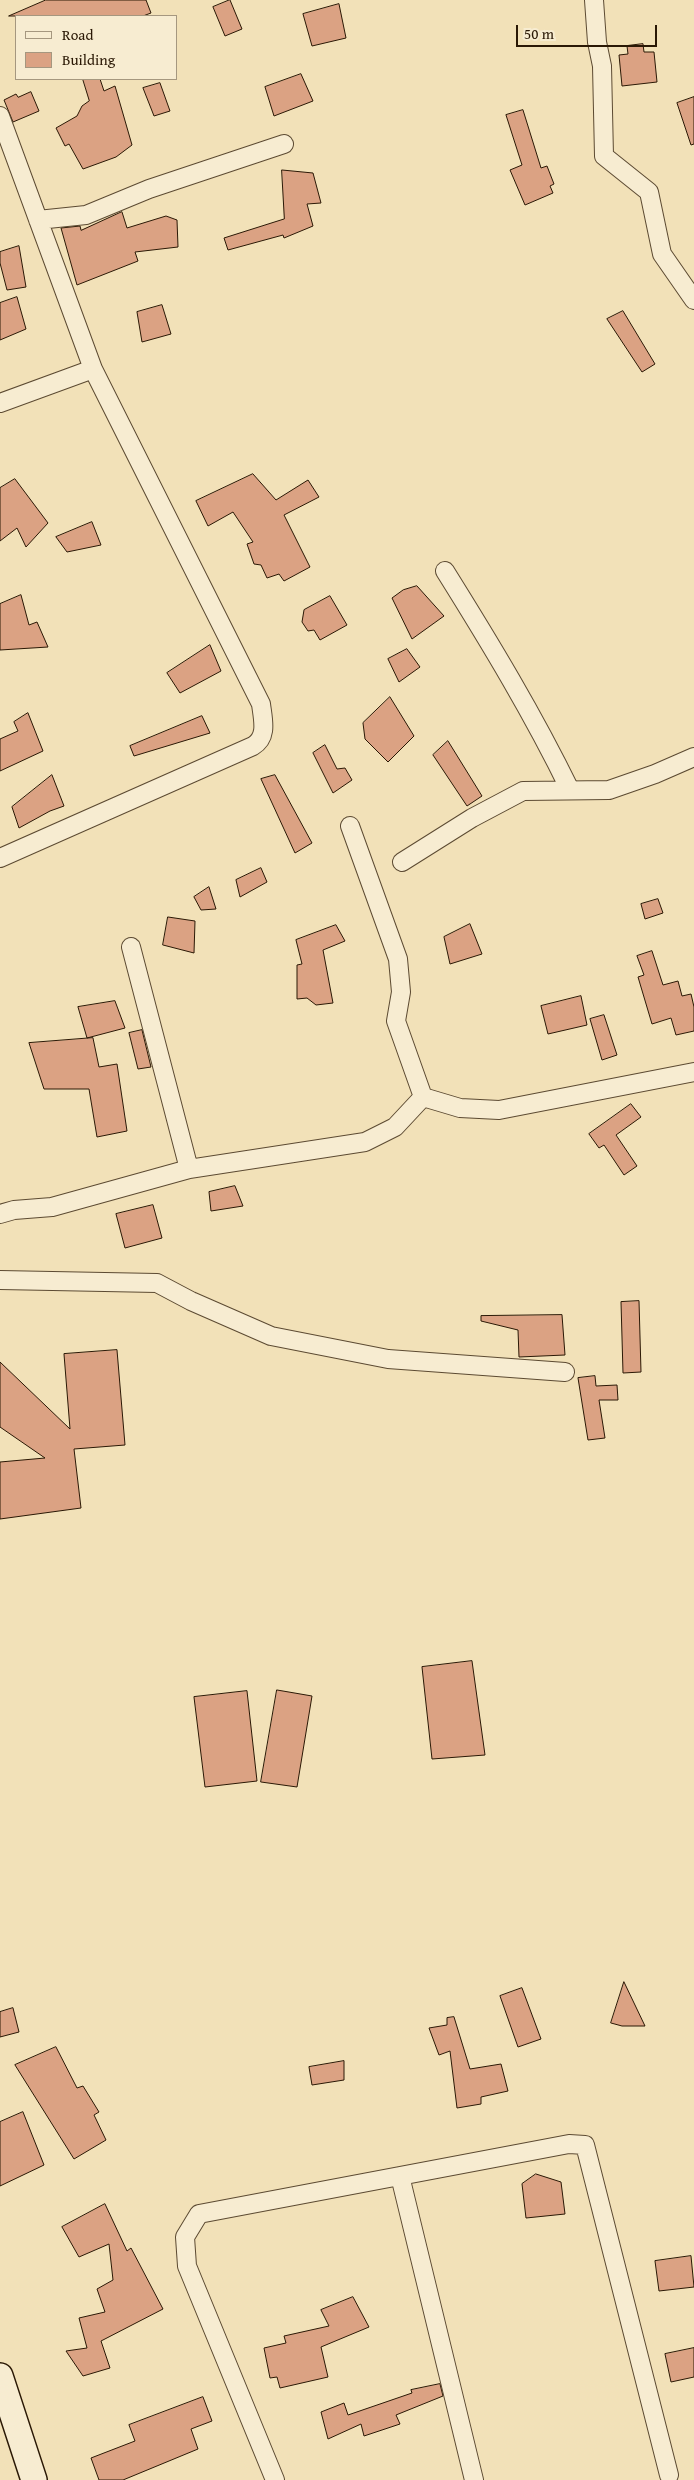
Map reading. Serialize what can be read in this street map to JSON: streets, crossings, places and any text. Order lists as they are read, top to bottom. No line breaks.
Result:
{"legend":["Road","Building"],"scale_bar":"50 m"}
